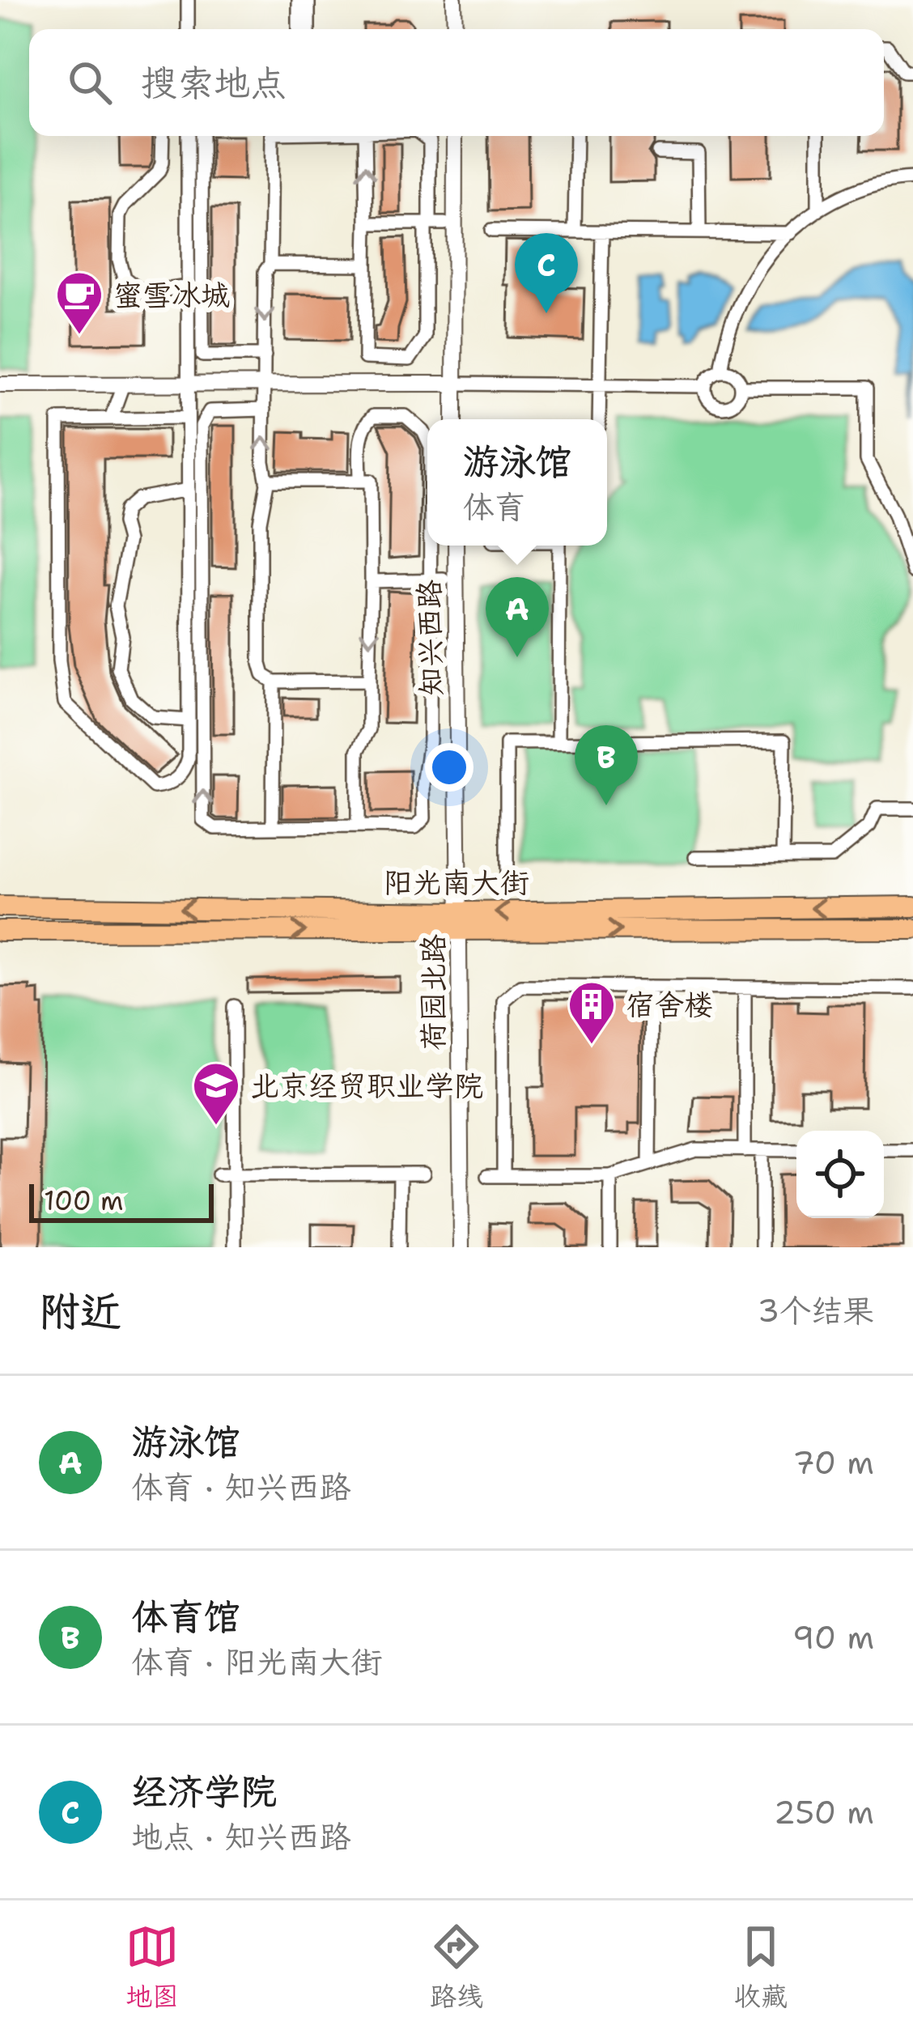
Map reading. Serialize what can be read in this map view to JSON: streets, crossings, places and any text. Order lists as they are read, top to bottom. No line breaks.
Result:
{"streets":{"main road":["阳光南大街"],"street":["知兴西路","荷园北路"]},"crossings":[["知兴西路","阳光南大街"],["知兴西路","荷园北路"],["阳光南大街","荷园北路"]],"places":{"cafe":["蜜雪冰城"],"building":["宿舍楼"],"school or university":["北京经贸职业学院"]},"scale_bar":"100 m","page":{"search":"搜索地点","pins":["C","A","B"],"popup":["游泳馆","体育"],"scale":"100 m","heading":["附近","3个结果"],"list":[{"mark":"A","name":"游泳馆","note":"体育 · 知兴西路","value":"70 m"},{"mark":"B","name":"体育馆","note":"体育 · 阳光南大街","value":"90 m"},{"mark":"C","name":"经济学院","note":"地点 · 知兴西路","value":"250 m"}],"nav":["地图","路线","收藏"]}}
